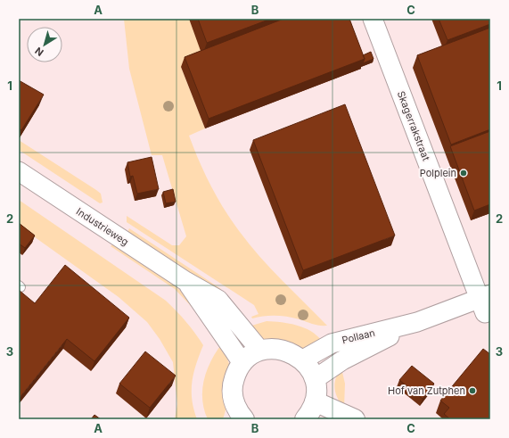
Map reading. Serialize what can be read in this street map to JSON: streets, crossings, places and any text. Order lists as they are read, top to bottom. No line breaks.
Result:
{"streets":{"street":["Skagerrakstraat","Industrieweg","Pollaan"]},"crossings":[["Skagerrakstraat","Pollaan"]],"places":["Polplein","Hof van Zutphen"],"north":"bottom left","grid":{"columns":["A","B","C"],"rows":["1","2","3"]}}
